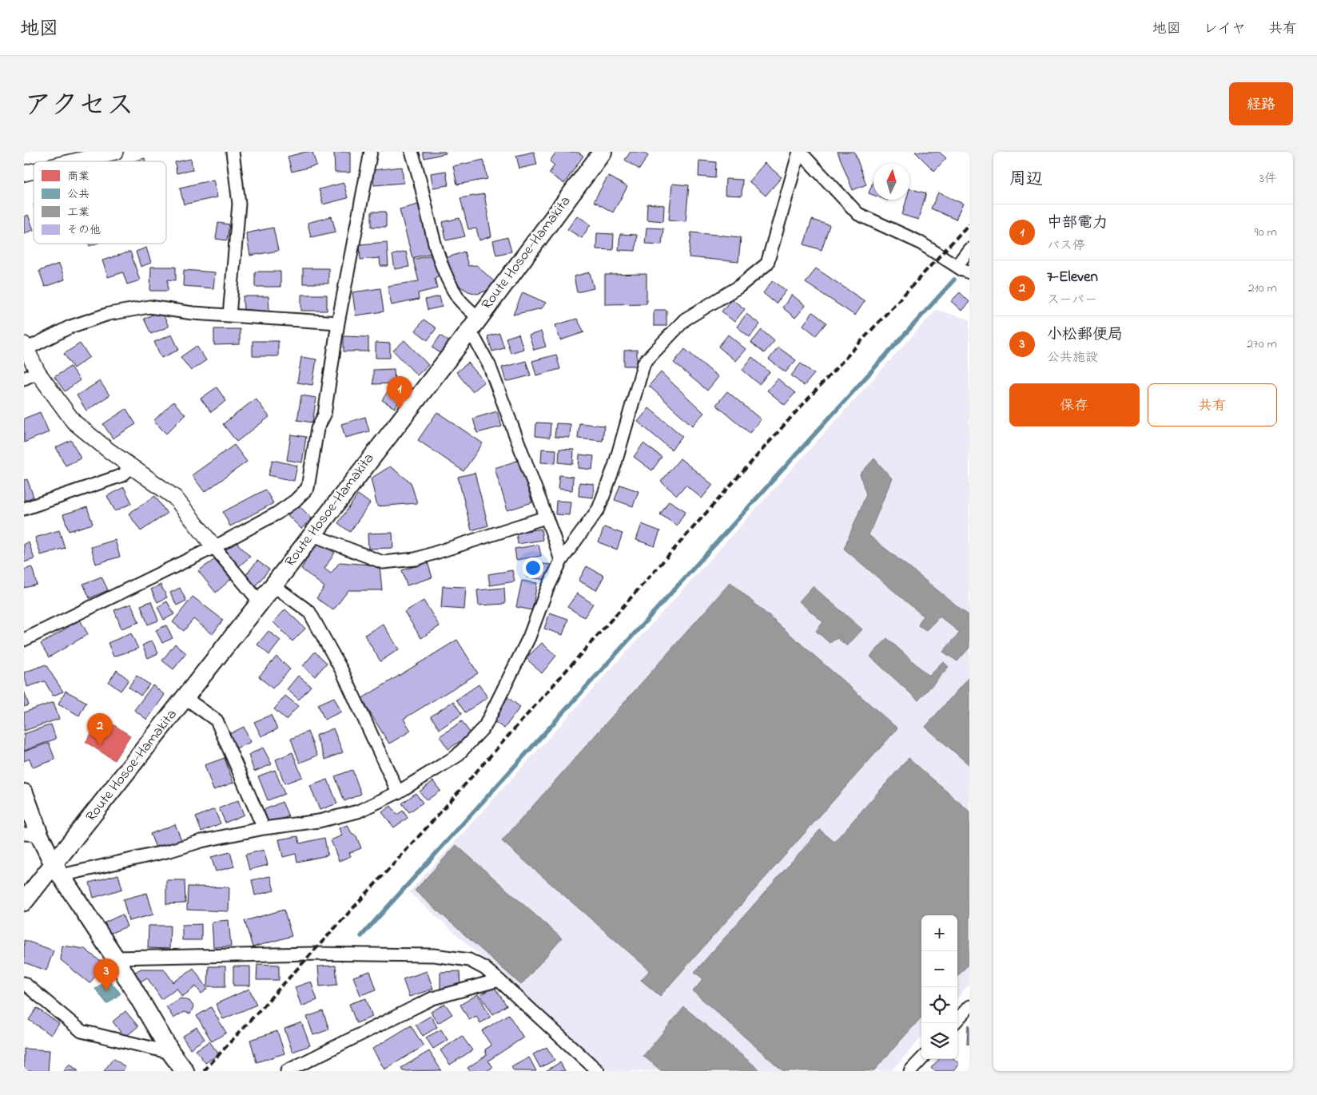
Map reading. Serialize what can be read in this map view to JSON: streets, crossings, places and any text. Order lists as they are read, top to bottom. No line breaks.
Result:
{"streets":{"main road":["Route Hosoe-Hamakita"]},"legend":["商業","公共","工業","その他"],"north":"top","page":{"header":"地図","nav":["地図","レイヤ","共有"],"title":"アクセス","buttons":["経路",["保存","共有"]],"heading":["周辺","3件"],"list":[{"mark":"1","name":"中部電力","note":"バス停","value":"90 m"},{"mark":"2","name":"7-Eleven","note":"スーパー","value":"210 m"},{"mark":"3","name":"小松郵便局","note":"公共施設","value":"270 m"}],"pins":["1","2","3"],"map_buttons":["+","−"]}}
